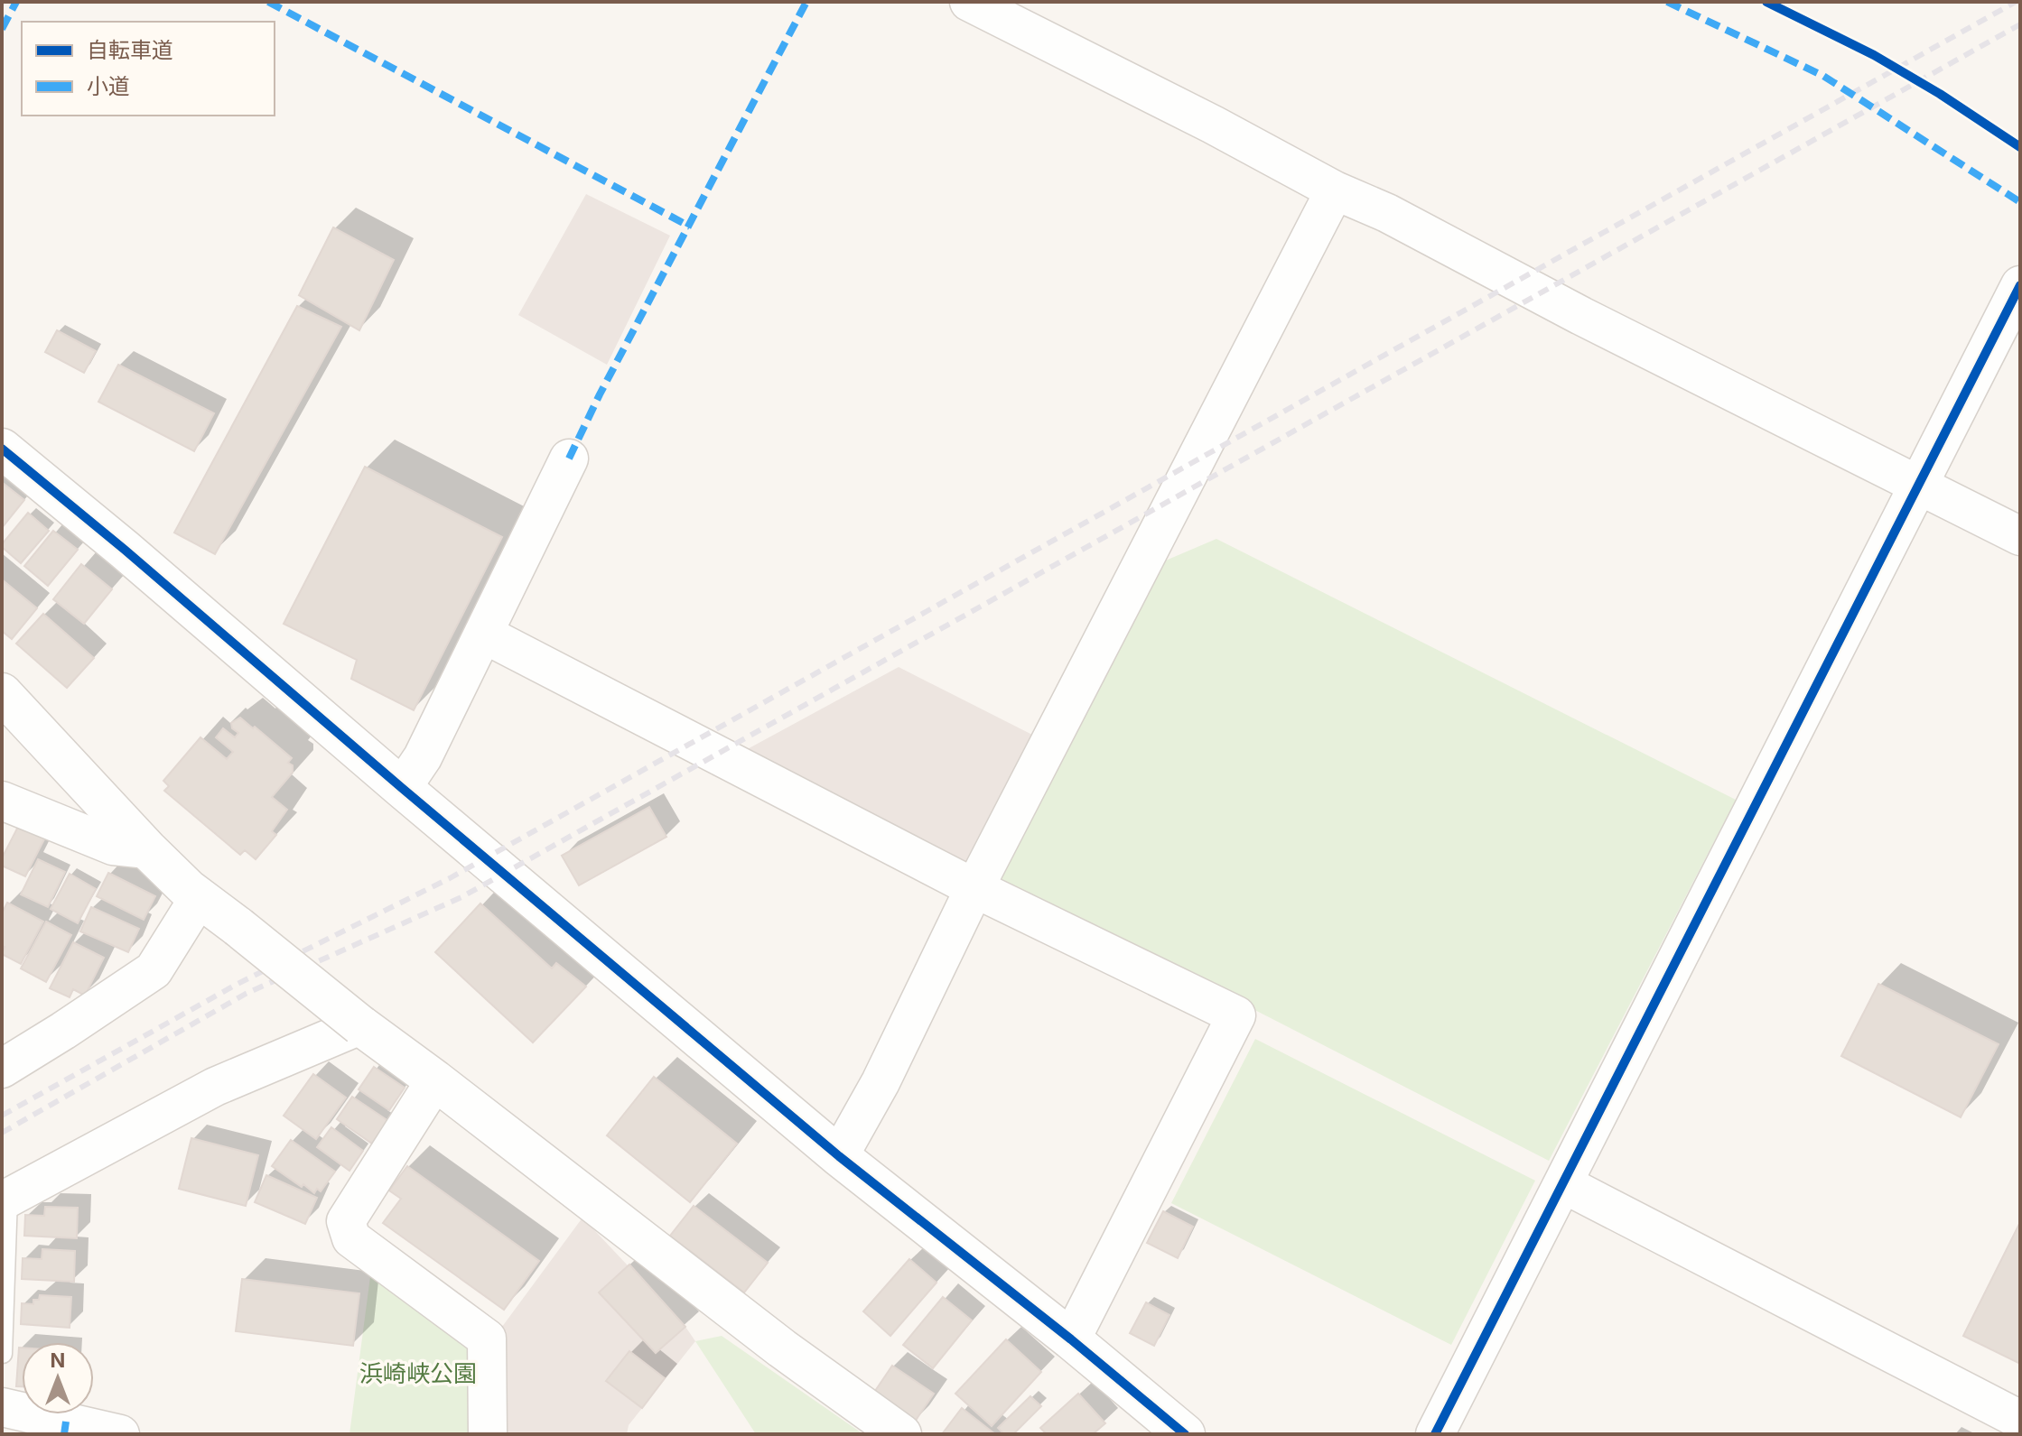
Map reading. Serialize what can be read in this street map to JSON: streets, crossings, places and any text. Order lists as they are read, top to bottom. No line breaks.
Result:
{"parks":["浜崎峡公園"],"legend":["自転車道","小道"],"north":"top"}
